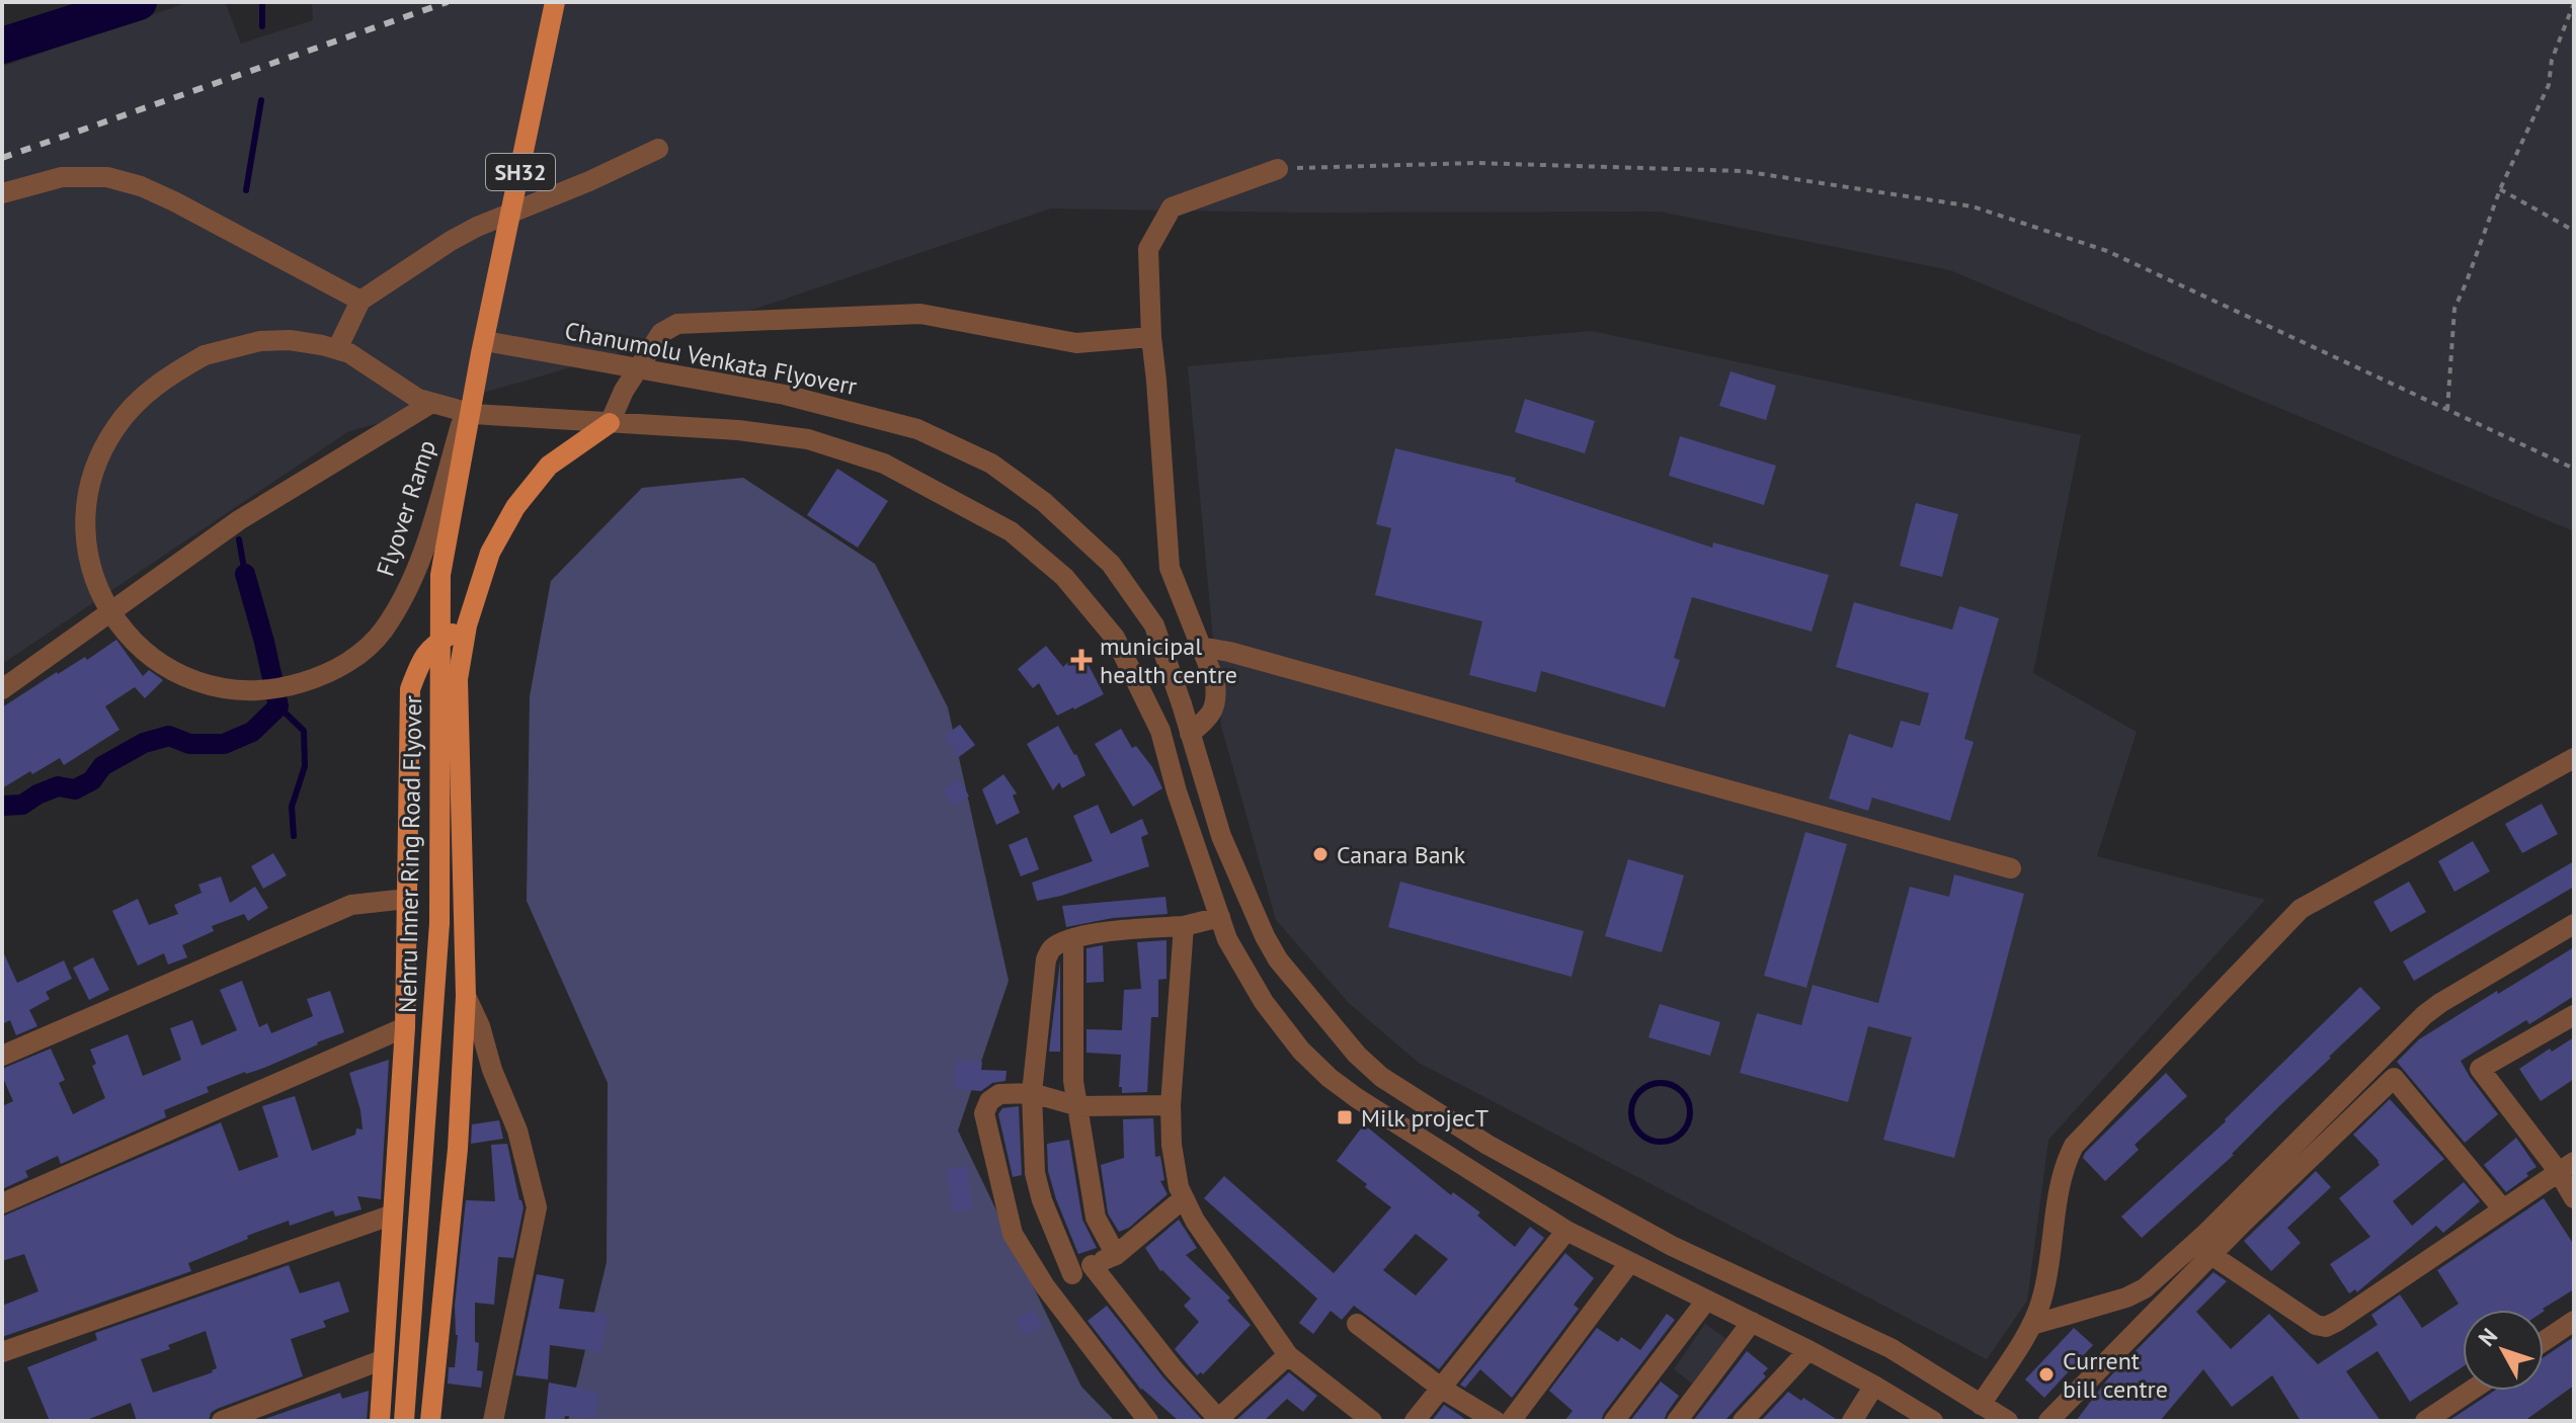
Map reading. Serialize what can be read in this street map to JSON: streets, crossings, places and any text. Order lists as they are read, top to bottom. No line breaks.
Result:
{"streets":{"main road":["SH32","Nehru Inner Ring Road Flyover"],"street":["Chanumolu Venkata Flyoverr","Flyover Ramp"]},"crossings":[["SH32","Chanumolu Venkata Flyoverr"],["SH32","Flyover Ramp"],["SH32","Nehru Inner Ring Road Flyover"],["Chanumolu Venkata Flyoverr","Flyover Ramp"],["Chanumolu Venkata Flyoverr","Nehru Inner Ring Road Flyover"],["Flyover Ramp","Nehru Inner Ring Road Flyover"]],"places":{"health":["municipal health centre"],"other":["Canara Bank","Current bill centre"],"transit":["Milk projecT"]},"north":"top left"}
